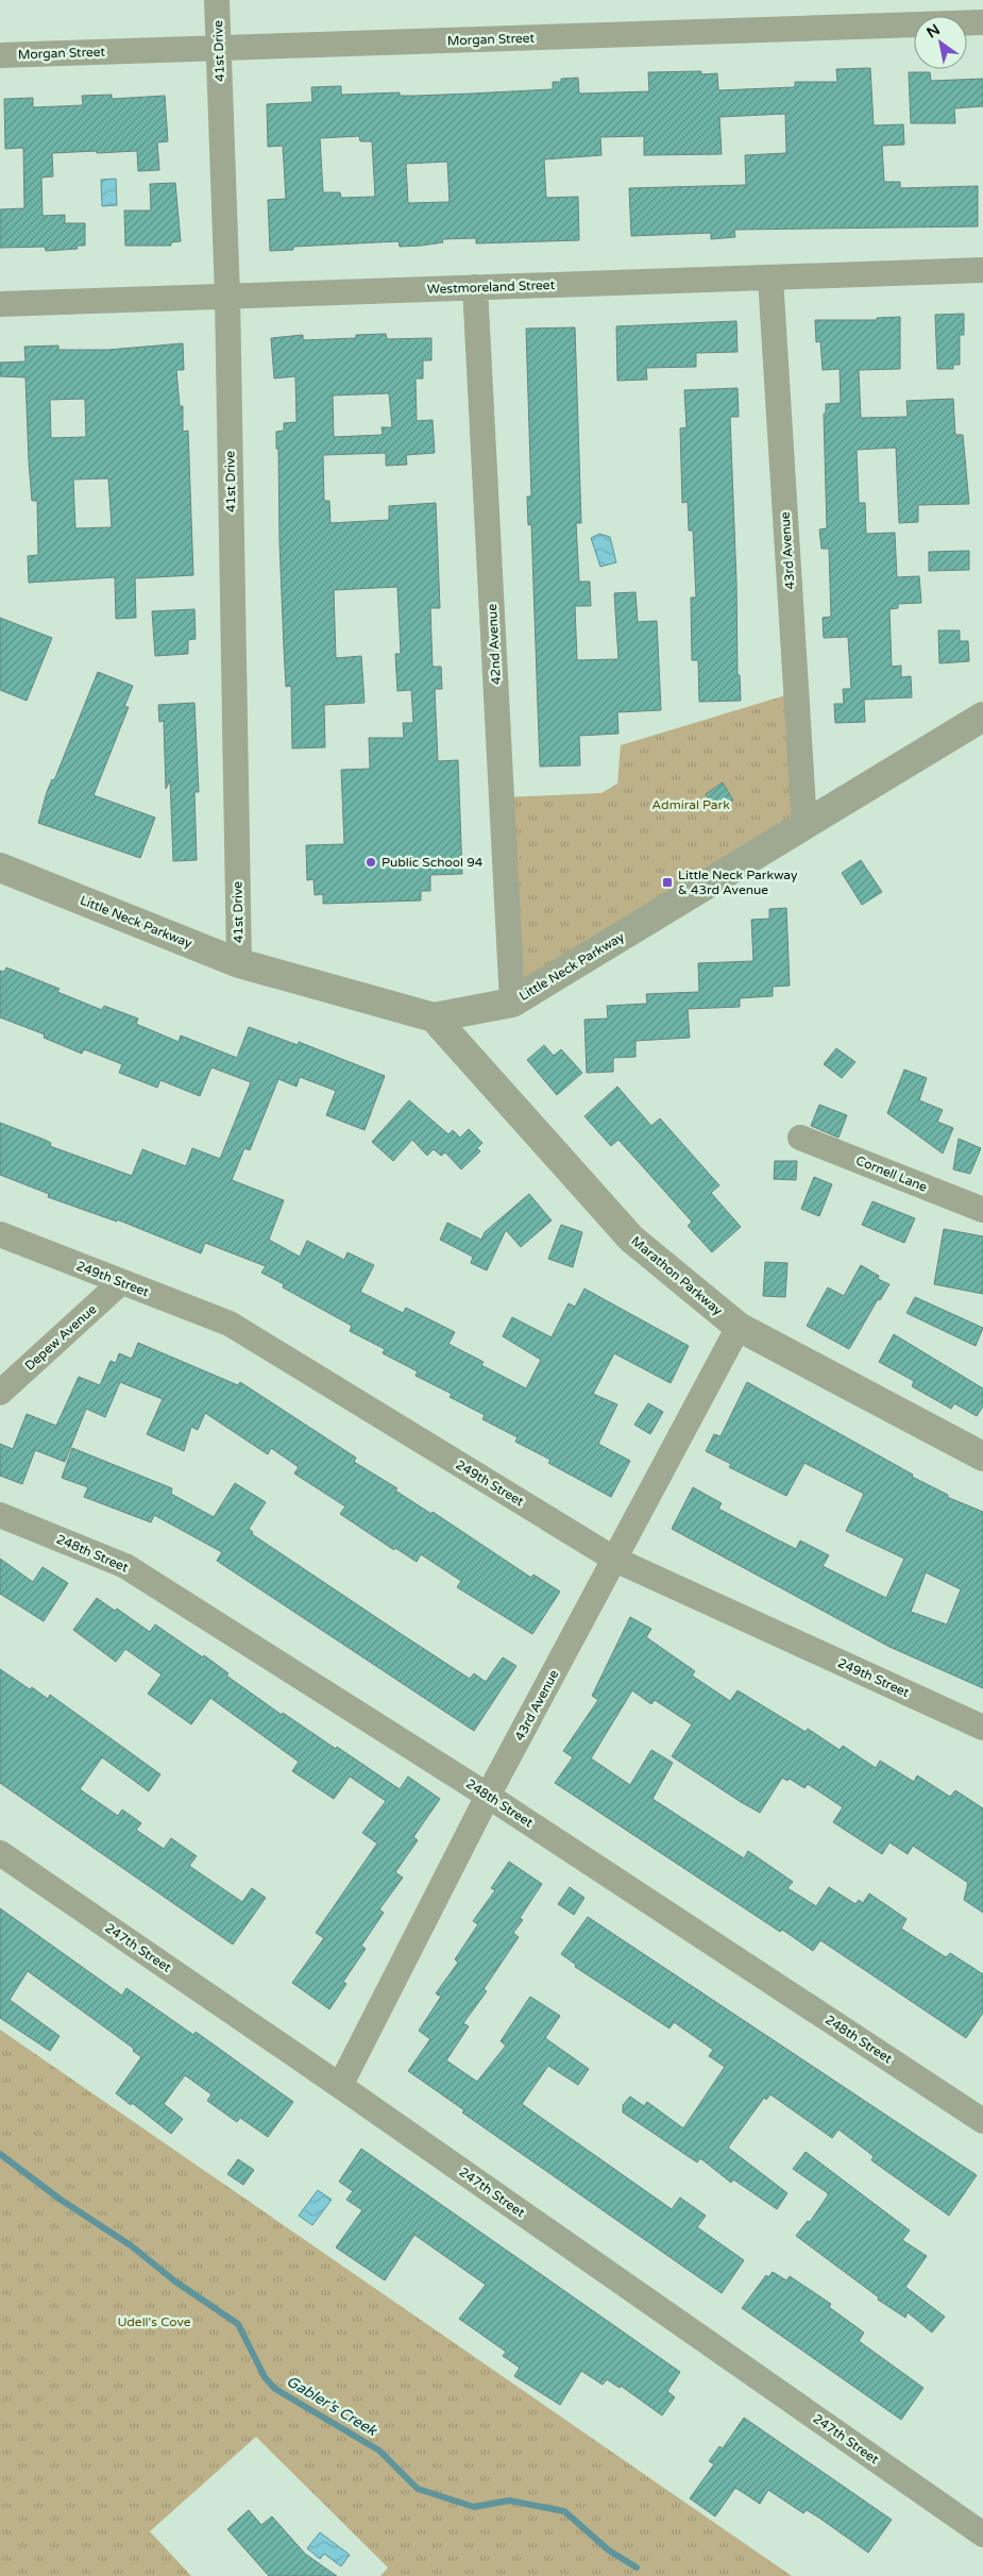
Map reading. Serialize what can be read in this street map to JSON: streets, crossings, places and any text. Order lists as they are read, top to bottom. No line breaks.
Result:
{"streets":{"street":["Morgan Street","41st Drive","Westmoreland Street","43rd Avenue","42nd Avenue","Little Neck Parkway","Cornell Lane","Marathon Parkway","249th Street","Depew Avenue","248th Street","247th Street"]},"crossings":[["Morgan Street","41st Drive"],["41st Drive","Westmoreland Street"],["41st Drive","Little Neck Parkway"],["Westmoreland Street","43rd Avenue"],["Westmoreland Street","42nd Avenue"],["43rd Avenue","Little Neck Parkway"],["43rd Avenue","Marathon Parkway"],["43rd Avenue","249th Street"],["43rd Avenue","248th Street"],["43rd Avenue","247th Street"],["42nd Avenue","Little Neck Parkway"],["Little Neck Parkway","Marathon Parkway"],["249th Street","Depew Avenue"]],"water":["Gabler’s Creek"],"parks":["Admiral Park","Udell's Cove"],"places":{"other":["Public School 94"],"transit":["Little Neck Parkway & 43rd Avenue"]},"north":"top left"}
